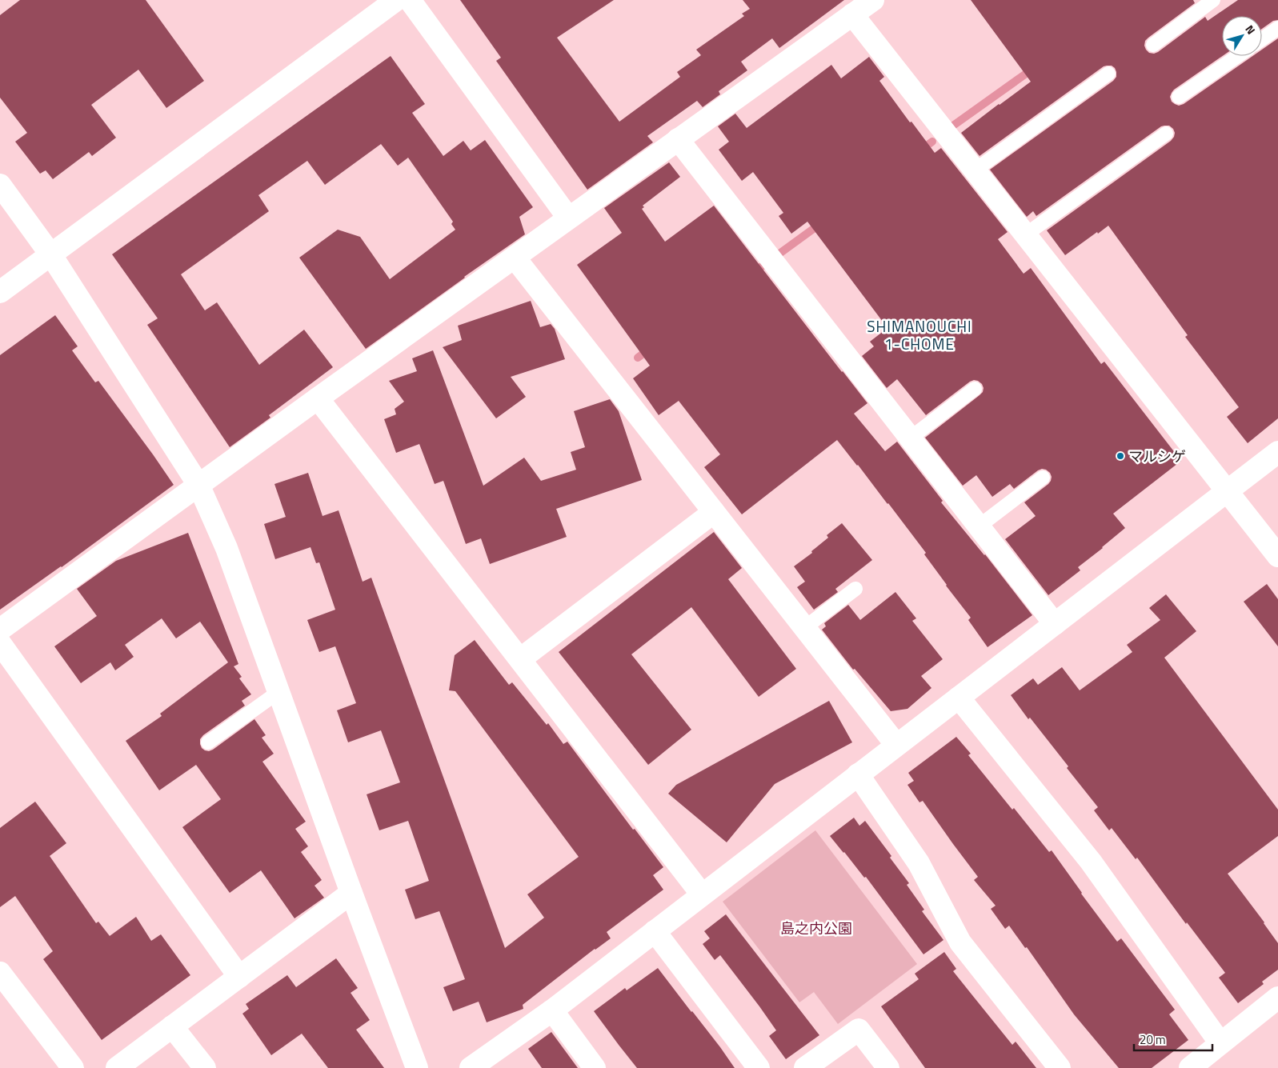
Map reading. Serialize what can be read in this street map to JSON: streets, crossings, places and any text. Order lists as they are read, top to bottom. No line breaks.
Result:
{"districts":["SHIMANOUCHI 1-CHOME"],"parks":["島之内公園"],"places":["マルシゲ"],"scale_bar":"20 m","north":"top right"}
